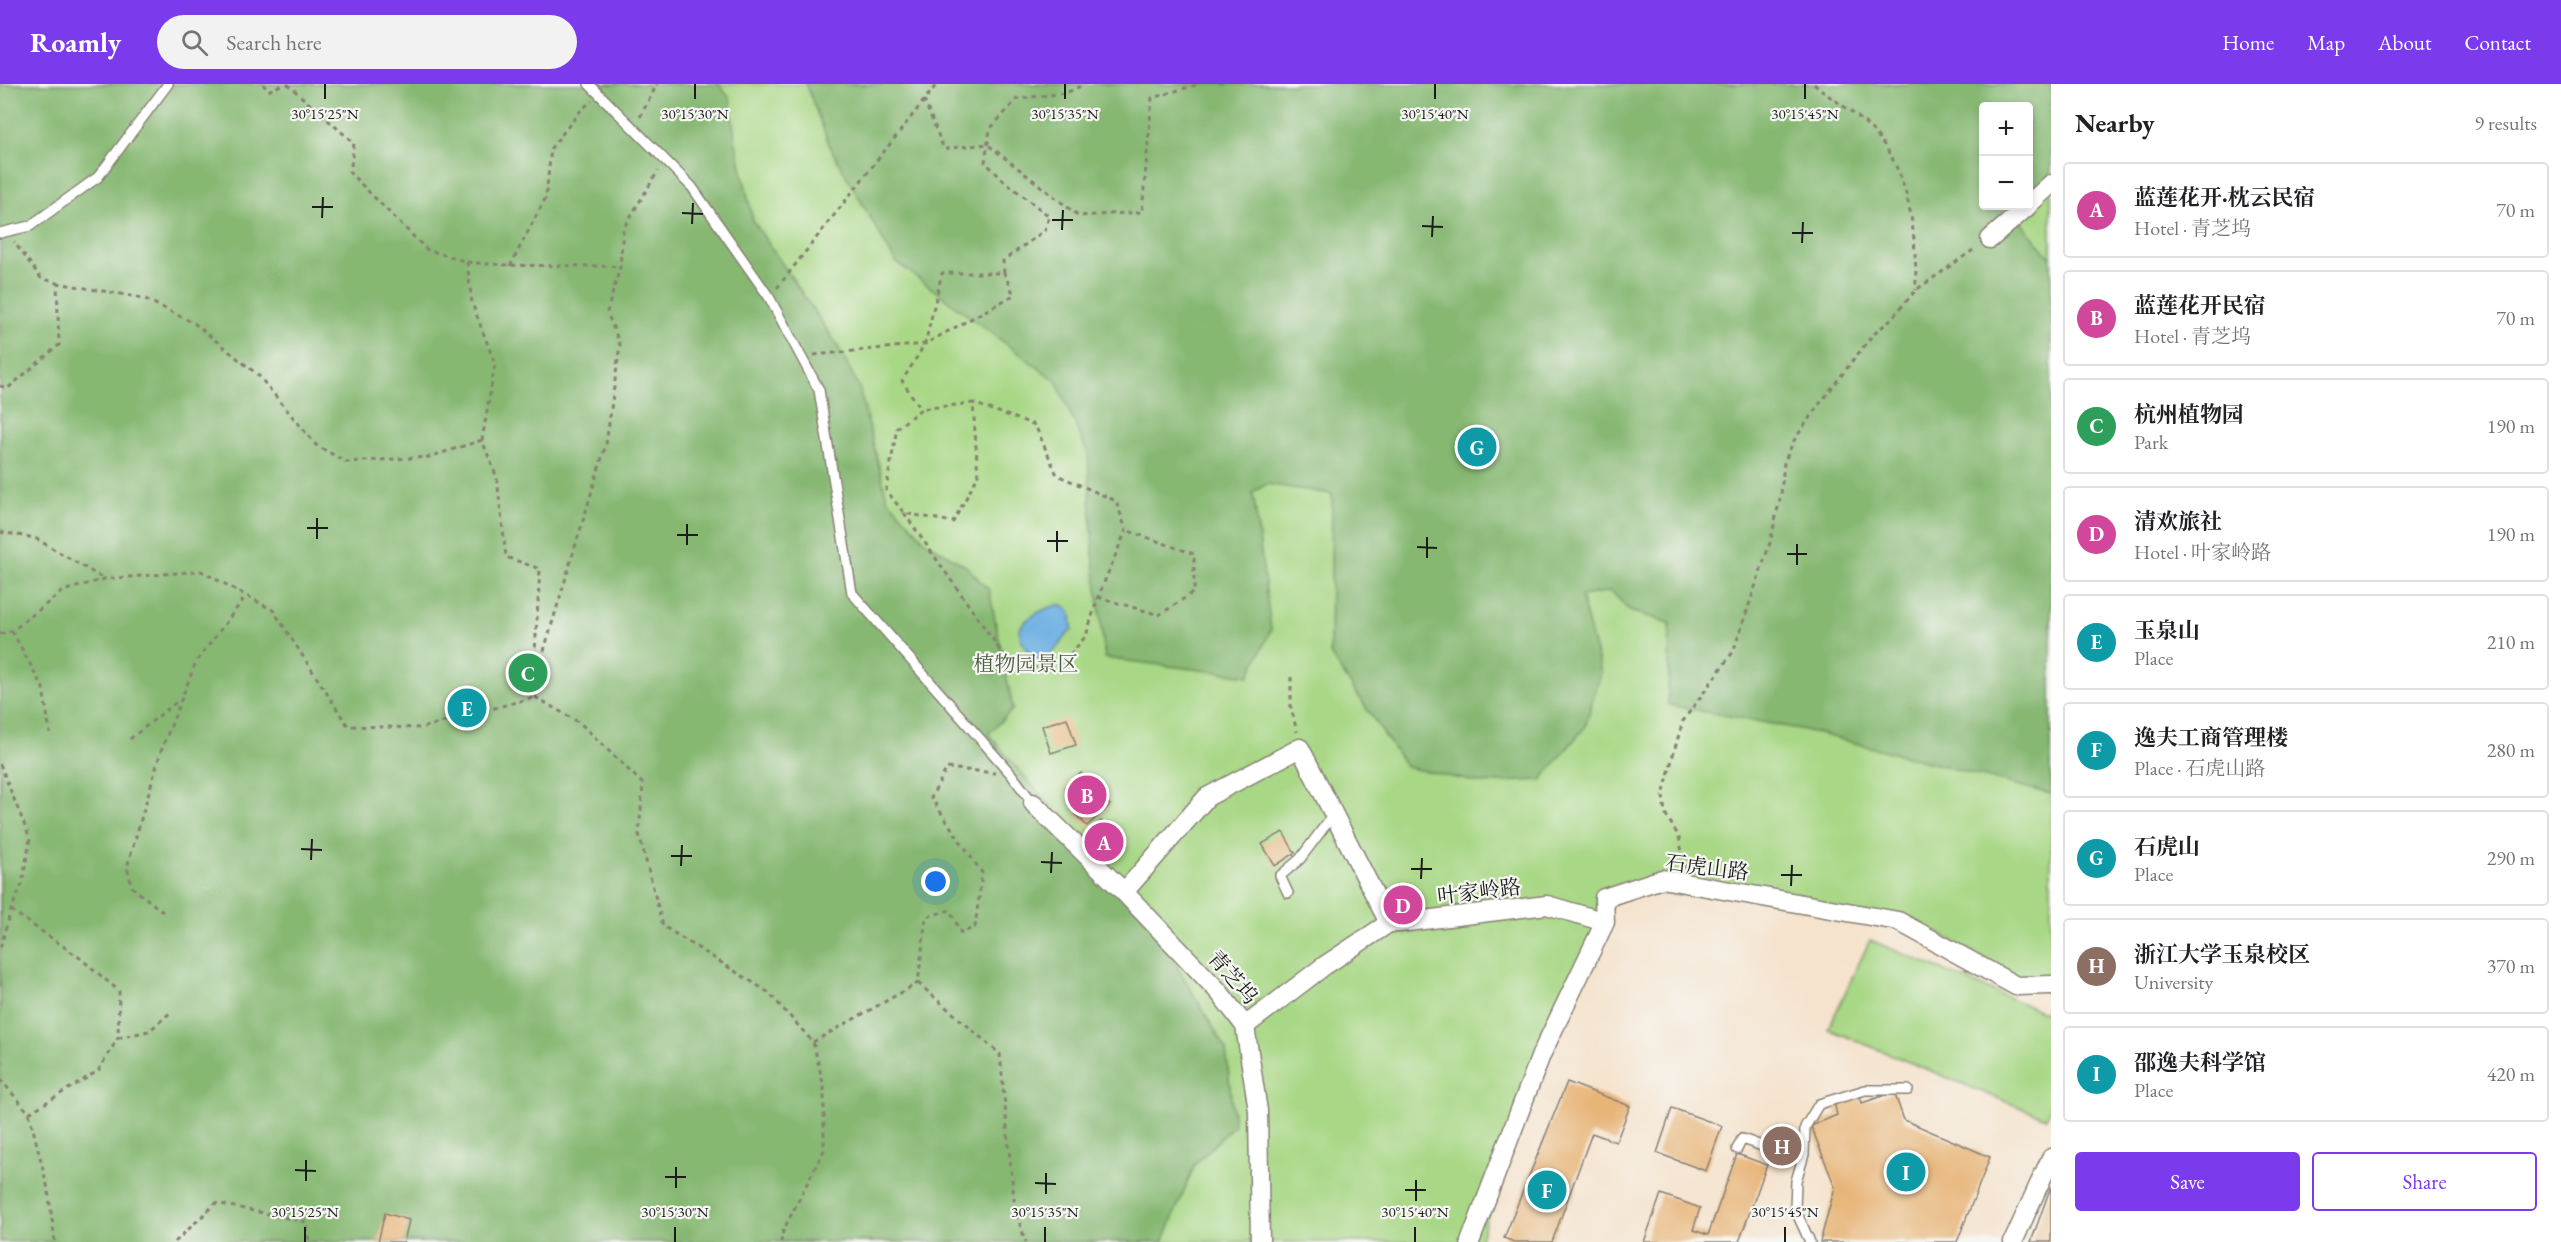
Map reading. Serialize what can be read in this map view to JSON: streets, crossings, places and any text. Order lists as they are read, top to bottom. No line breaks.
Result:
{"streets":{"street":["石虎山路","叶家岭路","青芝坞"]},"crossings":[["石虎山路","叶家岭路"],["叶家岭路","青芝坞"]],"parks":["植物园景区"],"page":{"header":"Roamly","search":"Search here","nav":["Home","Map","About","Contact"],"heading":["Nearby","9 results"],"map_buttons":["+","−"],"list":[{"mark":"A","name":"蓝莲花开·枕云民宿","note":"Hotel · 青芝坞","value":"70 m"},{"mark":"B","name":"蓝莲花开民宿","note":"Hotel · 青芝坞","value":"70 m"},{"mark":"C","name":"杭州植物园","note":"Park","value":"190 m"},{"mark":"D","name":"清欢旅社","note":"Hotel · 叶家岭路","value":"190 m"},{"mark":"E","name":"玉泉山","note":"Place","value":"210 m"},{"mark":"F","name":"逸夫工商管理楼","note":"Place · 石虎山路","value":"280 m"},{"mark":"G","name":"石虎山","note":"Place","value":"290 m"},{"mark":"H","name":"浙江大学玉泉校区","note":"University","value":"370 m"},{"mark":"I","name":"邵逸夫科学馆","note":"Place","value":"420 m"}],"pins":["G","C","E","B","A","D","H","I","F"],"buttons":["Save","Share"]},"coordinates":["30°15'25\"N","30°15'30\"N","30°15'35\"N","30°15'40\"N","30°15'45\"N"]}
